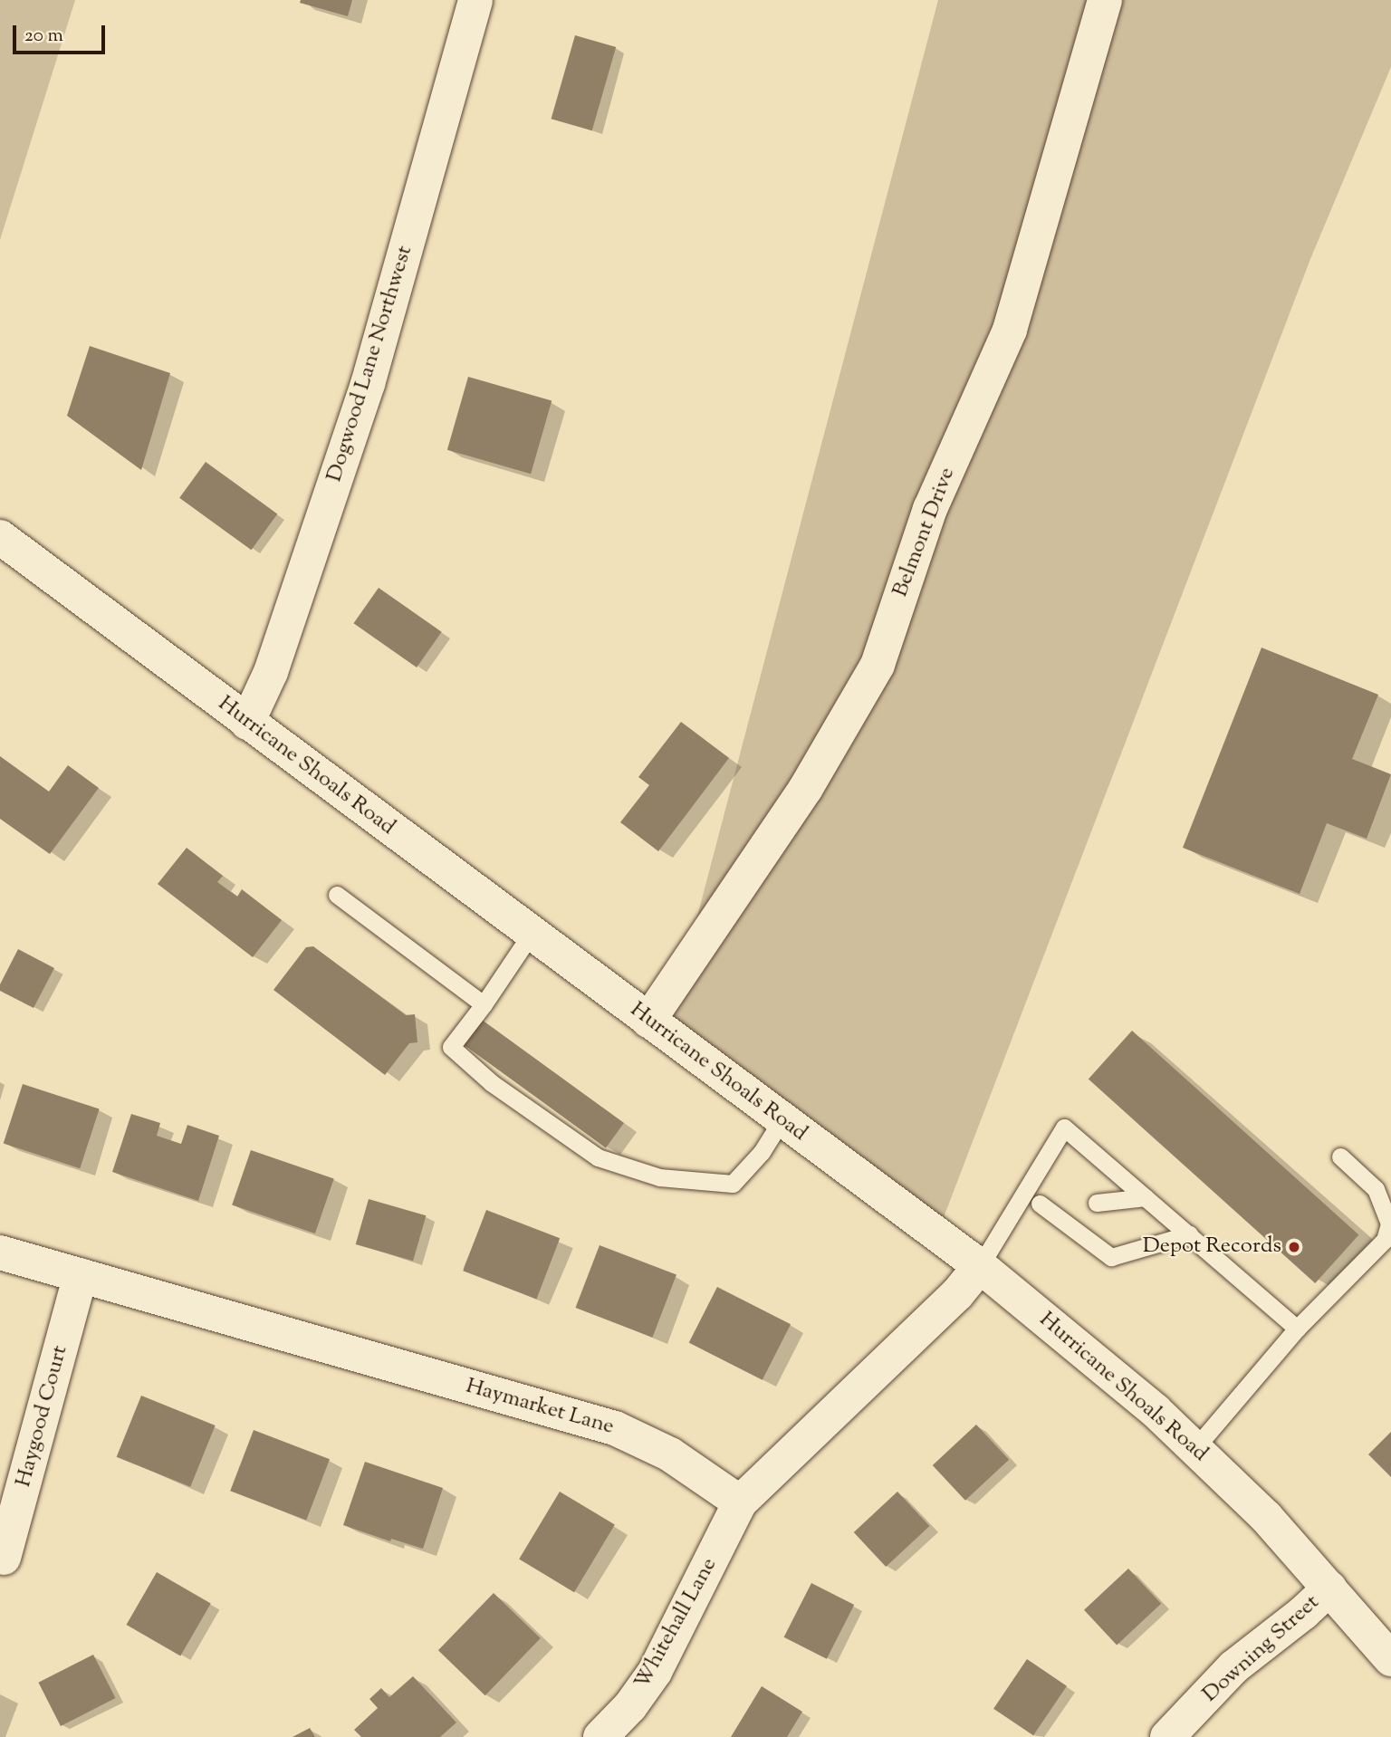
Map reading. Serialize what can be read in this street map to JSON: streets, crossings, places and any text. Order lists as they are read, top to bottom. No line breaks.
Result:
{"streets":{"street":["Dogwood Lane Northwest","Belmont Drive","Hurricane Shoals Road","Haymarket Lane","Haygood Court","Whitehall Lane","Downing Street"]},"crossings":[["Dogwood Lane Northwest","Hurricane Shoals Road"],["Belmont Drive","Hurricane Shoals Road"],["Hurricane Shoals Road","Downing Street"],["Haymarket Lane","Haygood Court"],["Haymarket Lane","Whitehall Lane"]],"places":["Depot Records"],"scale_bar":"20 m"}
